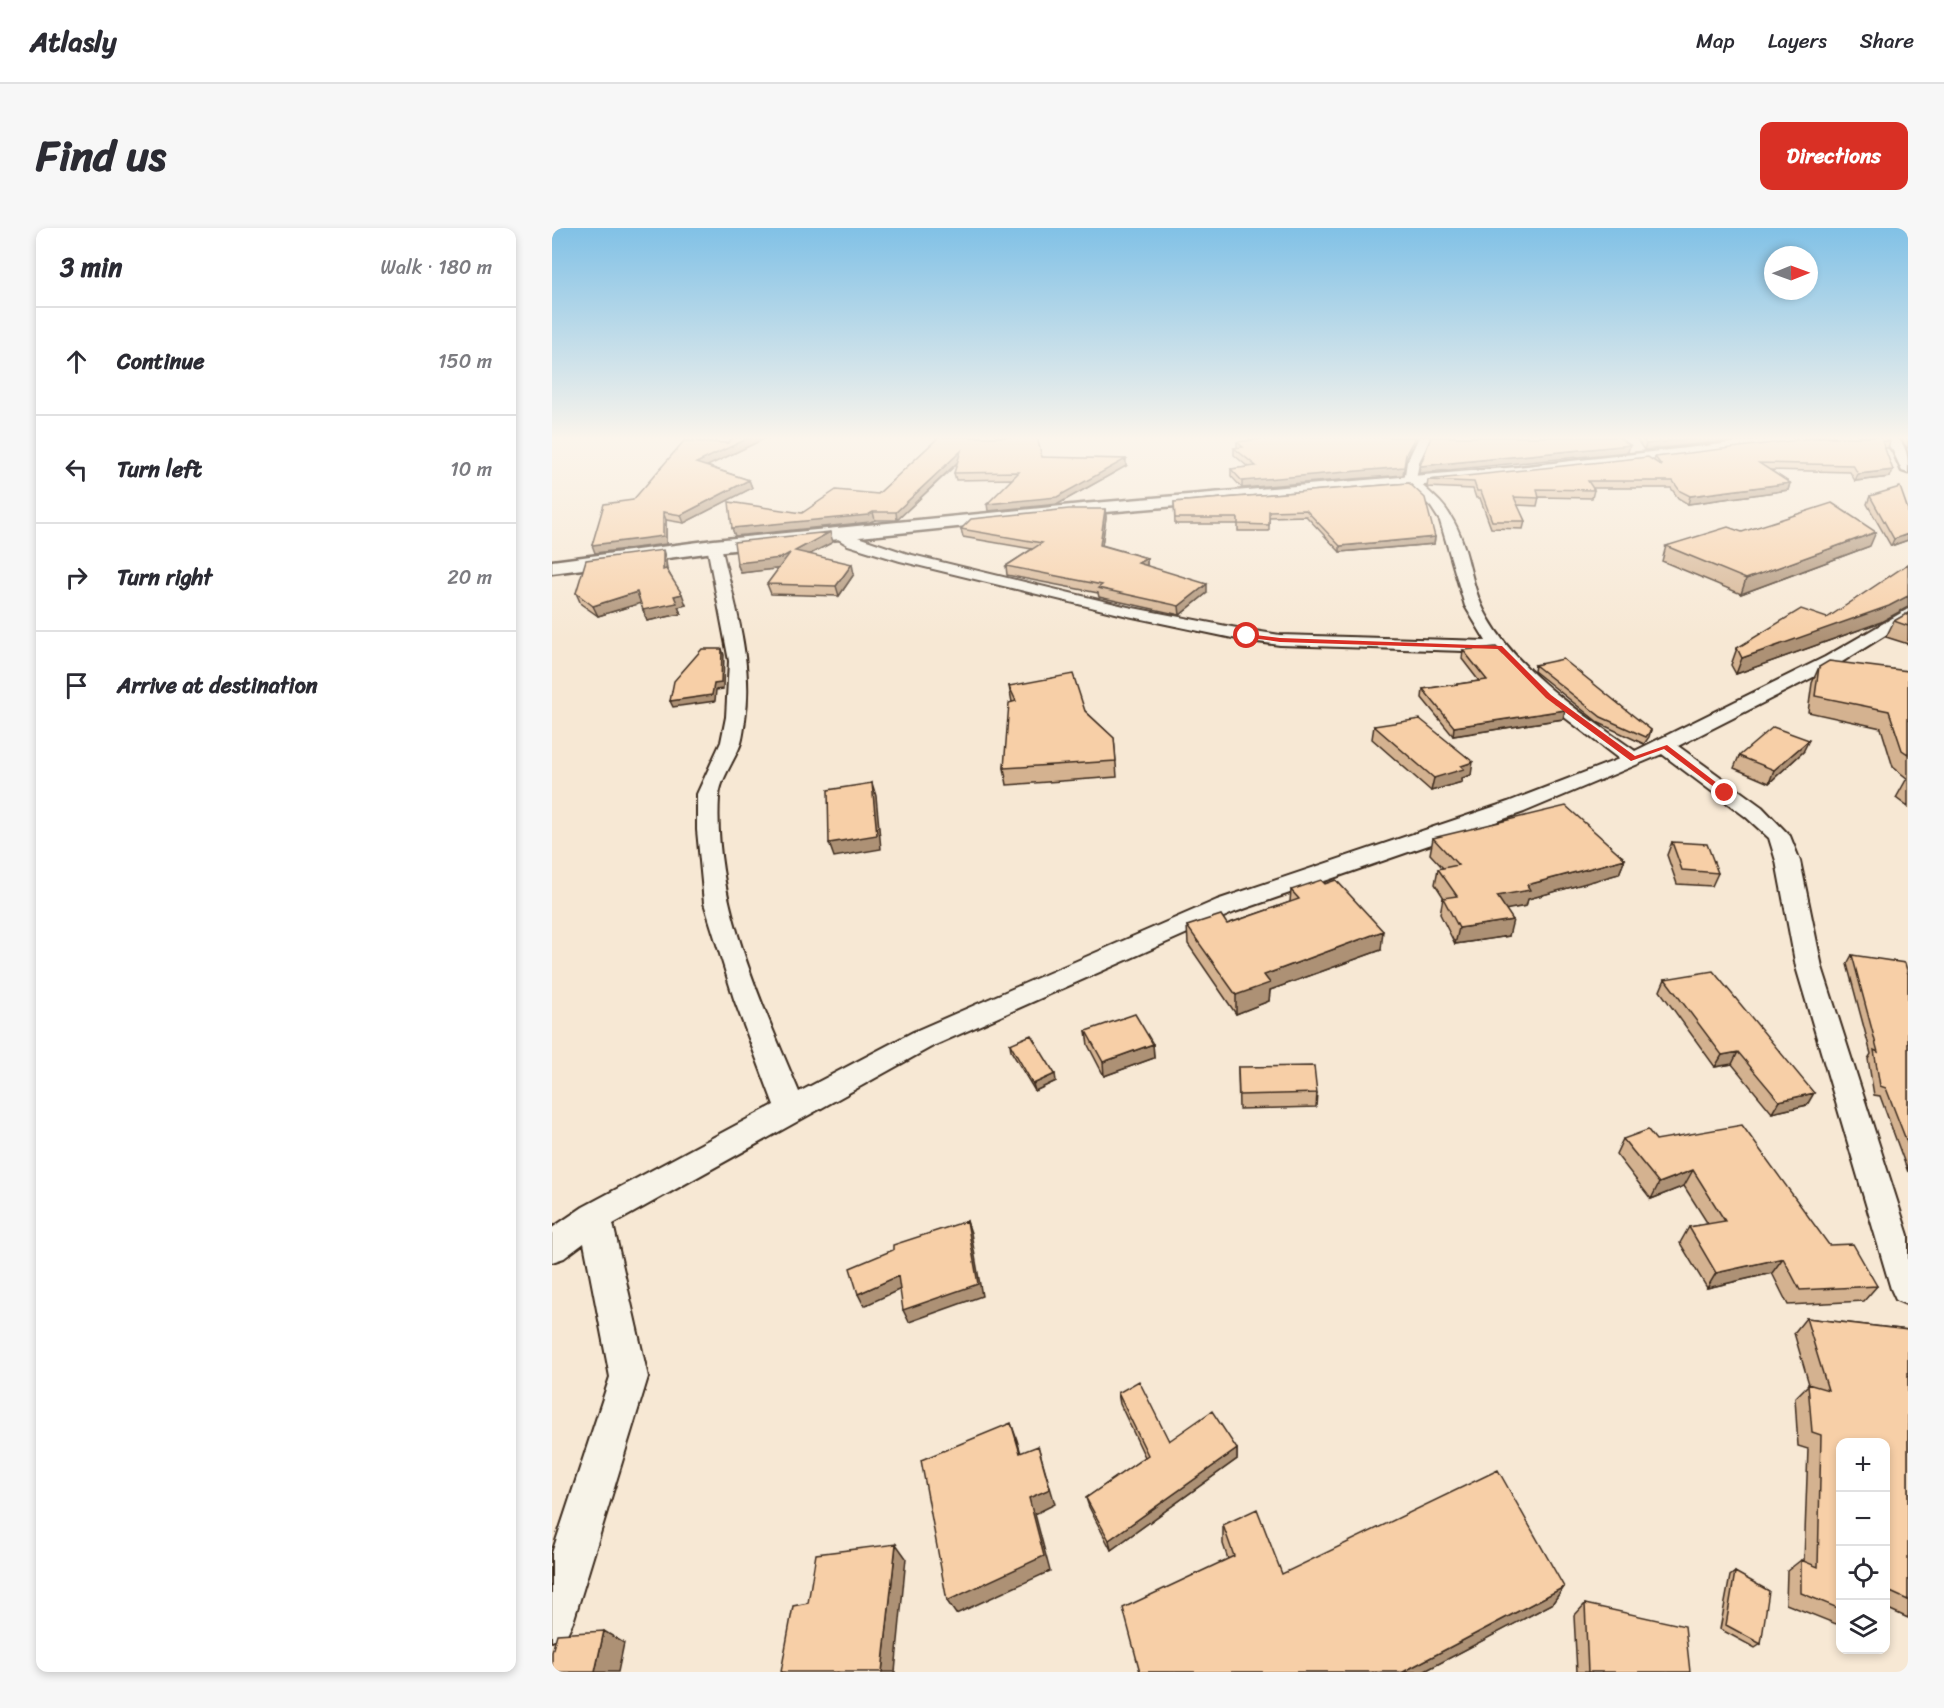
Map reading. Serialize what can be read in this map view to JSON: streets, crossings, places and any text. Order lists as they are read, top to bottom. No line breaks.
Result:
{"north":"right","page":{"header":"Atlasly","nav":["Map","Layers","Share"],"title":"Find us","buttons":"Directions","heading":["3 min","Walk · 180 m"],"list":[["Continue","150 m"],["Turn left","10 m"],["Turn right","20 m"],"Arrive at destination"],"map_buttons":["+","−"]}}
